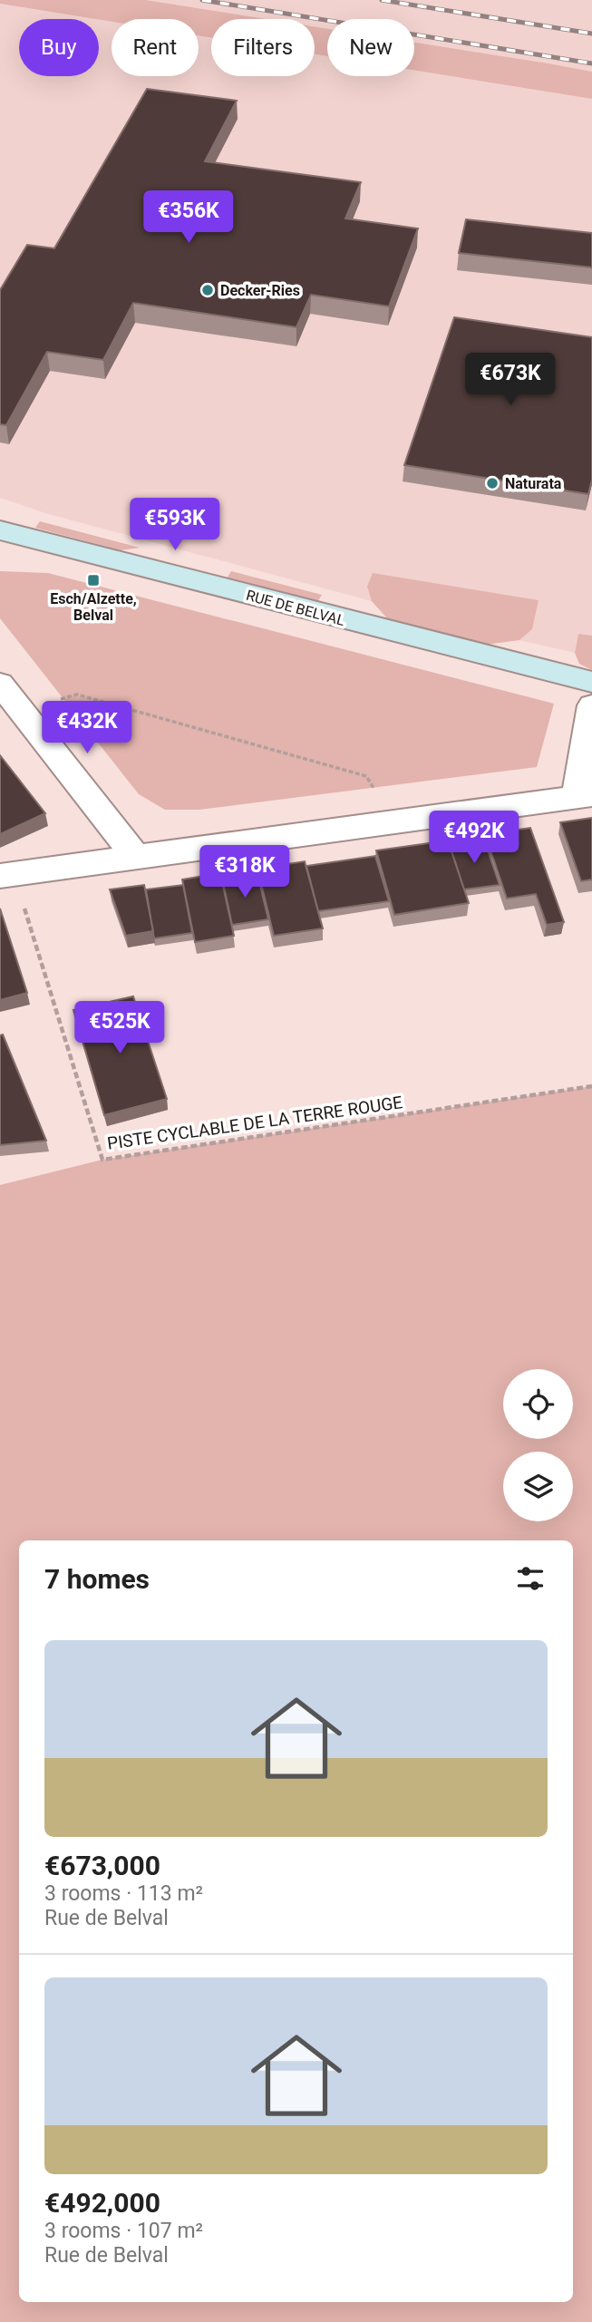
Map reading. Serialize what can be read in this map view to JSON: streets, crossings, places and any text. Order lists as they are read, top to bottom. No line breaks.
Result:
{"streets":{"main road":["RUE DE BELVAL"],"path":["PISTE CYCLABLE DE LA TERRE ROUGE"]},"places":{"other":["Decker-Ries","Naturata"],"transit":["Esch/Alzette, Belval"]},"page":{"chip":["Buy","Rent","Filters","New"],"price":["€356K","€673K","€593K","€432K","€492K","€318K","€525K"],"heading":"7 homes","list":[{"name":"€673,000","note":"3 rooms · 113 m² · Rue de Belval"},{"name":"€492,000","note":"3 rooms · 107 m² · Rue de Belval"}]}}
